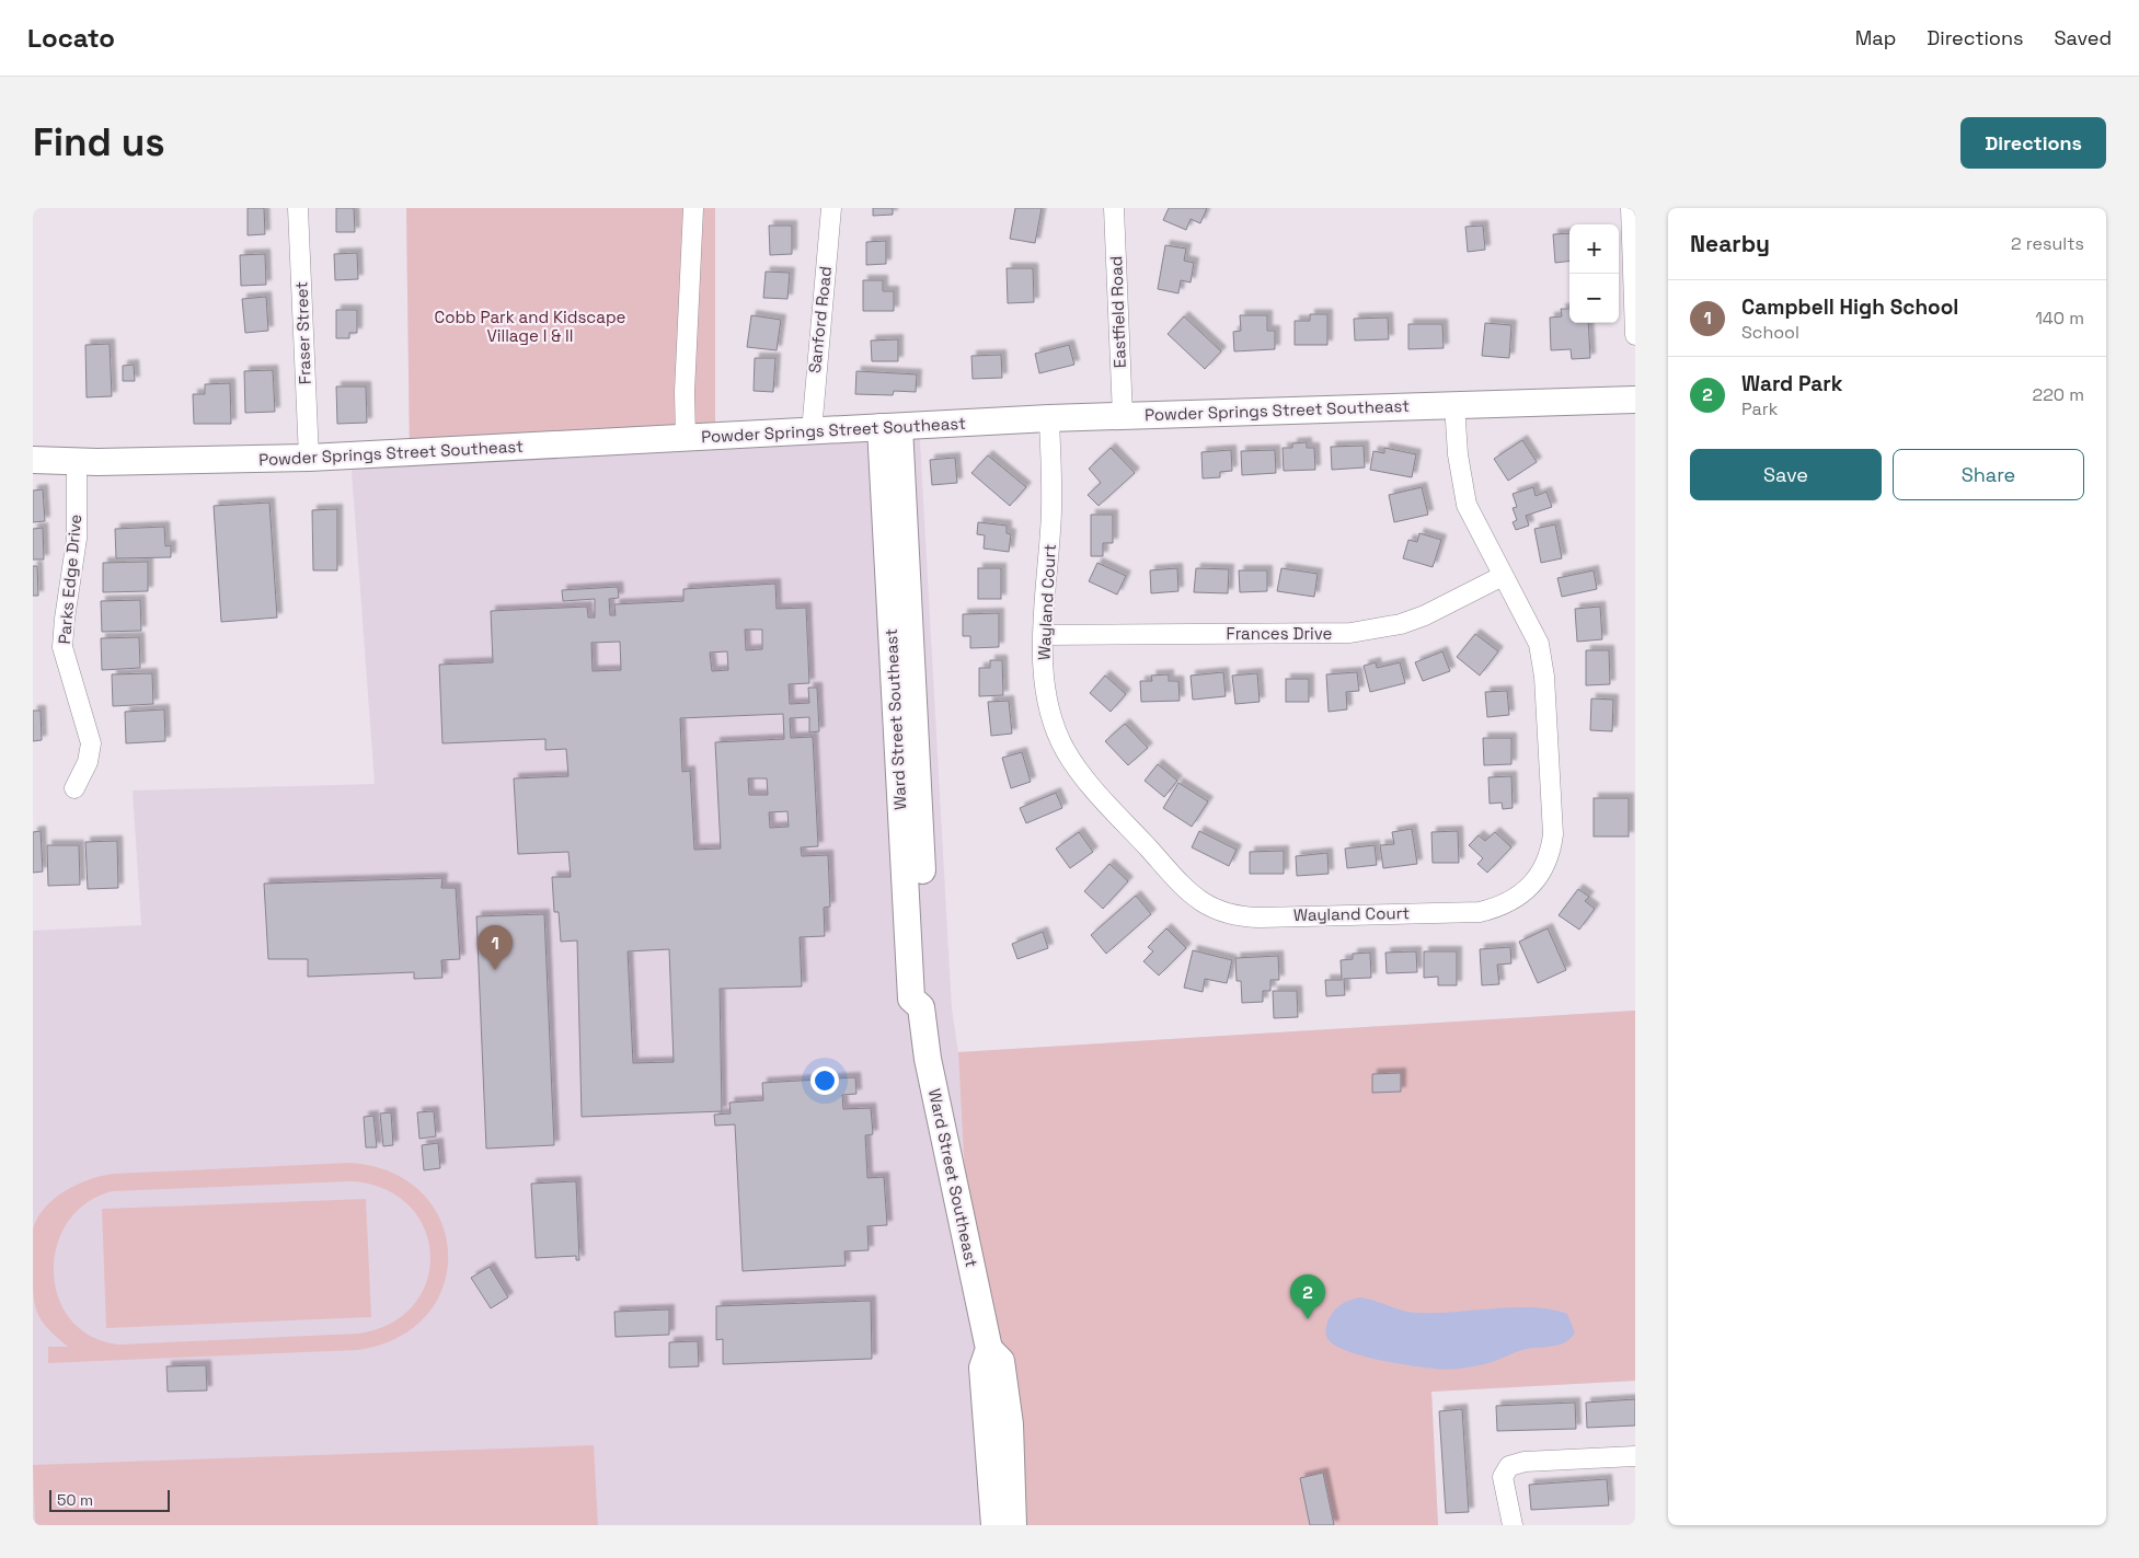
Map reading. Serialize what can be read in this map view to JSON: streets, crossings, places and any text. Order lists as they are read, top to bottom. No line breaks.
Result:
{"streets":{"street":["Eastfield Road","Sanford Road","Fraser Street","Powder Springs Street Southeast","Parks Edge Drive","Wayland Court","Frances Drive","Ward Street Southeast"]},"crossings":[["Eastfield Road","Powder Springs Street Southeast"],["Sanford Road","Powder Springs Street Southeast"],["Fraser Street","Powder Springs Street Southeast"],["Powder Springs Street Southeast","Parks Edge Drive"],["Powder Springs Street Southeast","Wayland Court"],["Powder Springs Street Southeast","Ward Street Southeast"],["Wayland Court","Frances Drive"]],"parks":["Cobb Park and Kidscape Village I & II"],"scale_bar":"50 m","page":{"header":"Locato","nav":["Map","Directions","Saved"],"buttons":["Directions",["Save","Share"]],"title":"Find us","heading":["Nearby","2 results"],"map_buttons":["+","−"],"list":[{"mark":"1","name":"Campbell High School","note":"School","value":"140 m"},{"mark":"2","name":"Ward Park","note":"Park","value":"220 m"}],"pins":["1","2"],"scale":"50 m"}}
